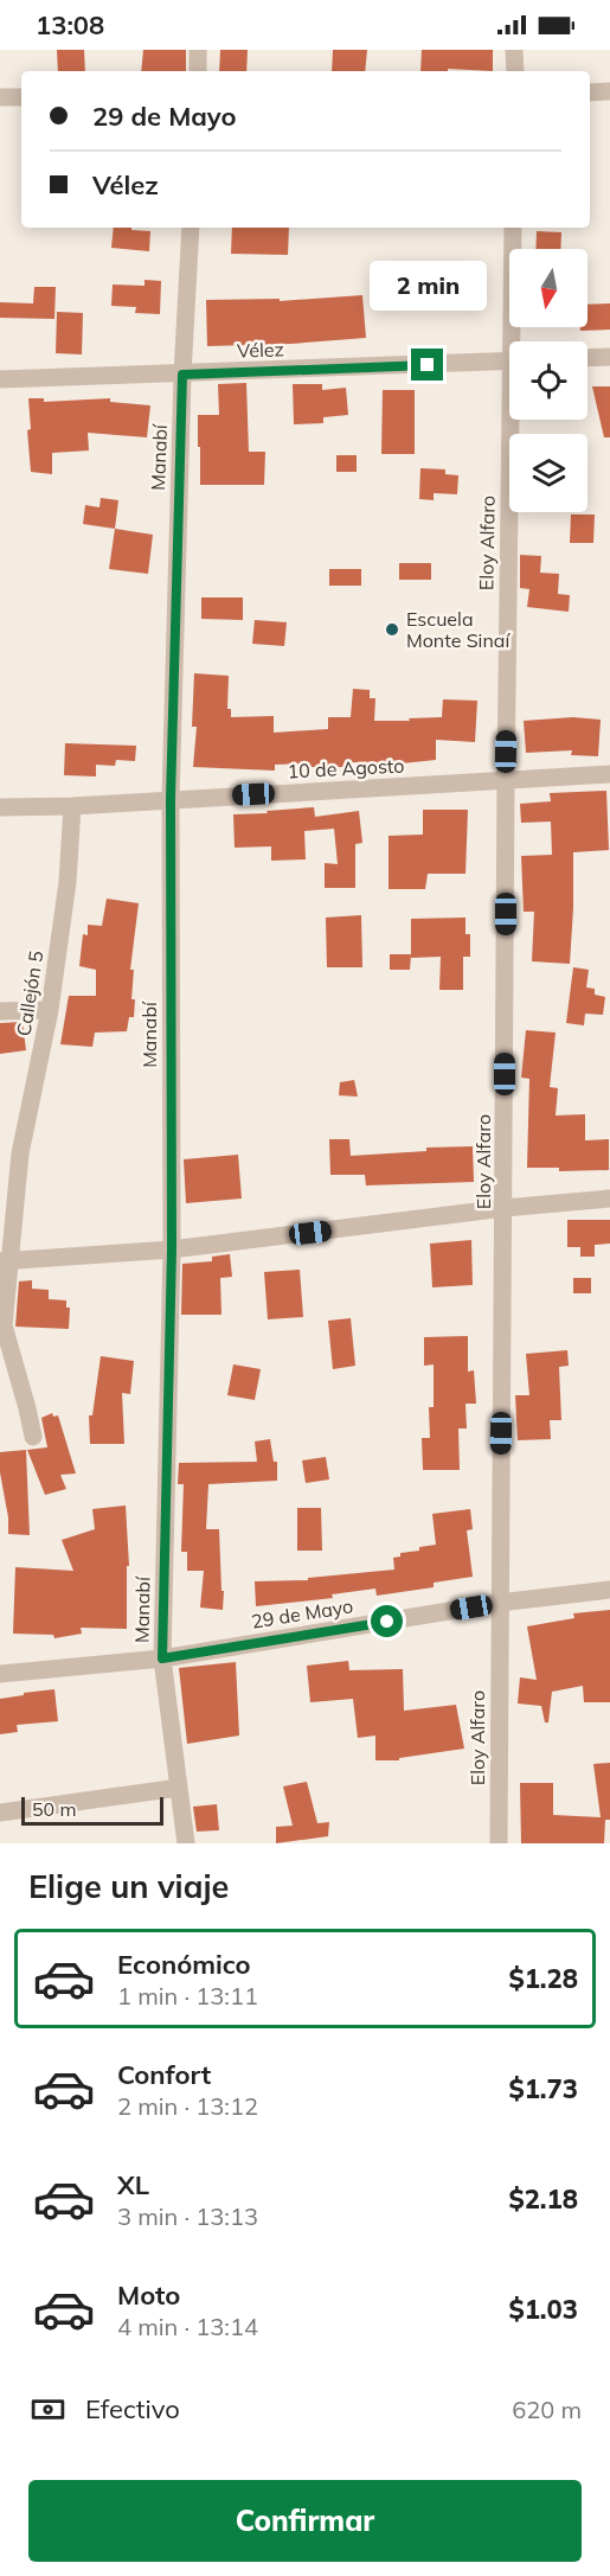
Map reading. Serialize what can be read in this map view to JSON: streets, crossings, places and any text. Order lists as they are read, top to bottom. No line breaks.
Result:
{"streets":{"street":["Vélez","Manabí","Eloy Alfaro","10 de Agosto","Callejón 5","29 de Mayo"]},"crossings":[["Vélez","Manabí"],["Manabí","10 de Agosto"],["Manabí","29 de Mayo"],["Eloy Alfaro","10 de Agosto"],["Eloy Alfaro","29 de Mayo"],["10 de Agosto","Callejón 5"]],"places":["Escuela Monte Sinaí"],"scale_bar":"50 m","north":"bottom","page":{"status":"13:08","banner":["29 de Mayo","Vélez"],"bubble":"2 min","scale":"50 m","heading":"Elige un viaje","list":[{"name":"Económico","note":"1 min · 13:11","value":"$1.28"},{"name":"Confort","note":"2 min · 13:12","value":"$1.73"},{"name":"XL","note":"3 min · 13:13","value":"$2.18"},{"name":"Moto","note":"4 min · 13:14","value":"$1.03"}],"pay":["Efectivo","620 m"],"buttons":"Confirmar"}}
